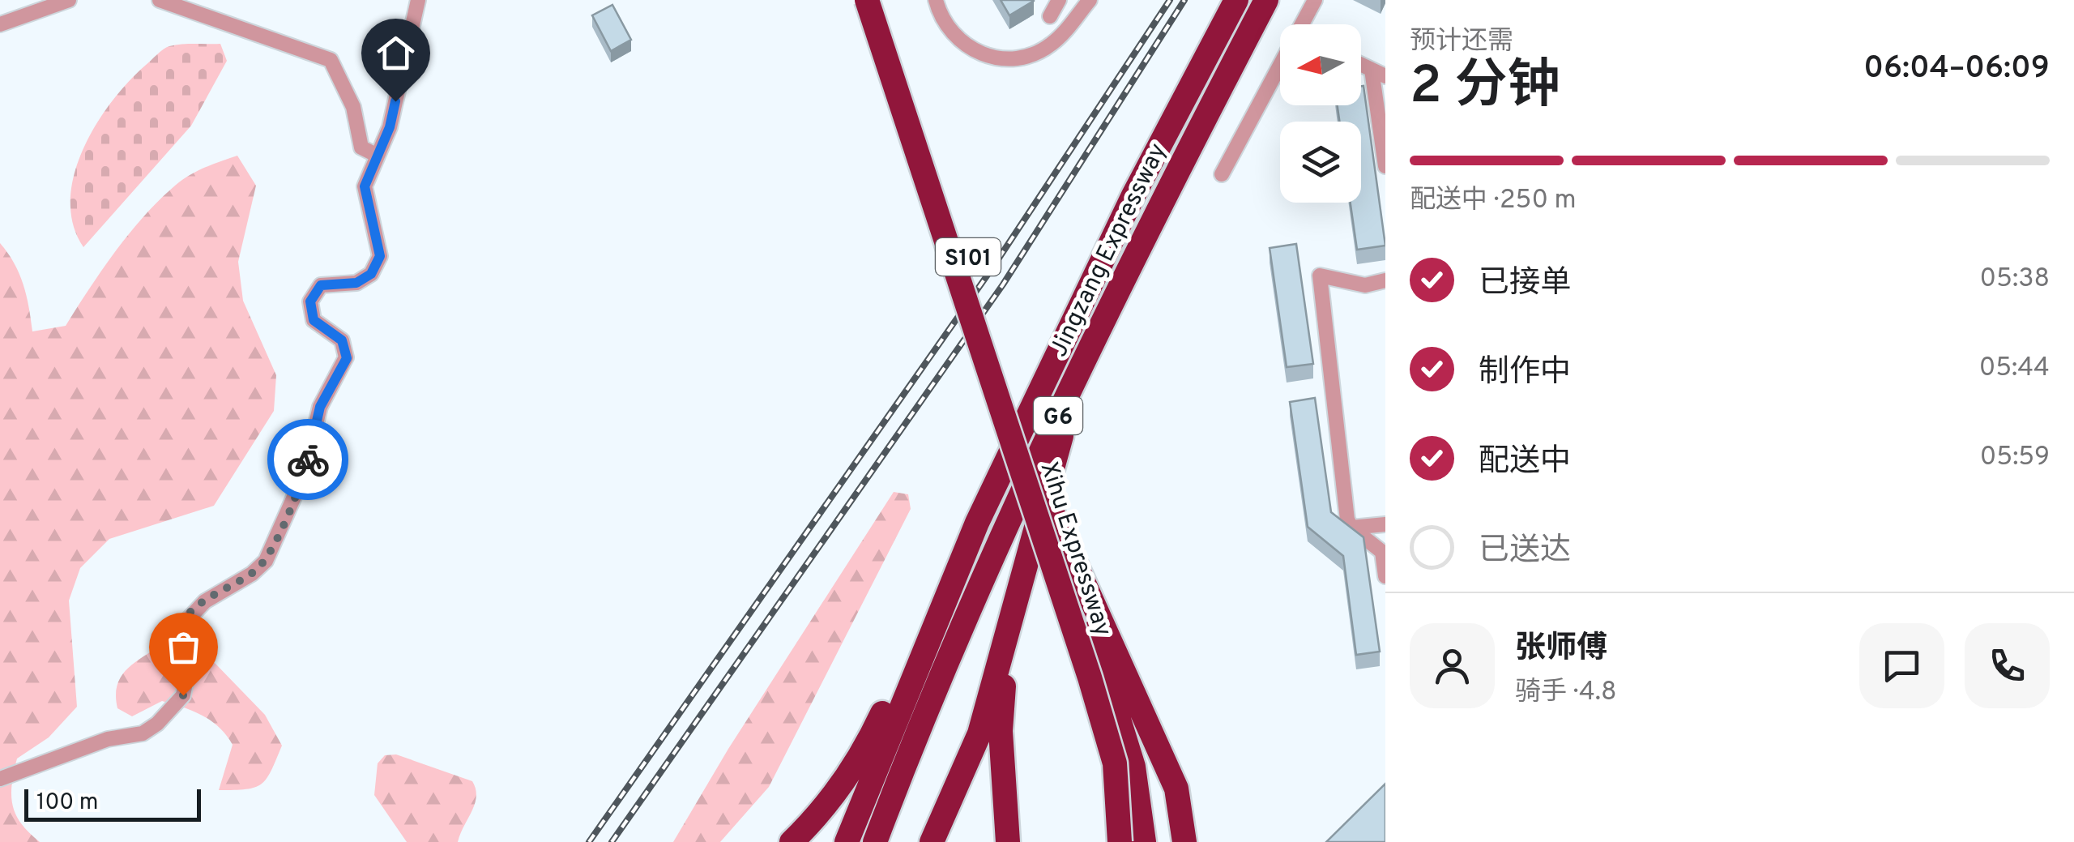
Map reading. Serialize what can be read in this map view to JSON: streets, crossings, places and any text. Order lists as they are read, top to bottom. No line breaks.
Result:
{"streets":{"highway":["Jingzang Expressway","S101","G6","Xihu Expressway"]},"crossings":[["S101","Xihu Expressway"]],"scale_bar":"100 m","north":"left","page":{"heading":["2 分钟","预计还需","06:04–06:09"],"panel":["张师傅","骑手 · 4.8"],"bar":"配送中 · 250 m","list":[["已接单","05:38"],["制作中","05:44"],["配送中","05:59"],"已送达"],"scale":"100 m"}}
